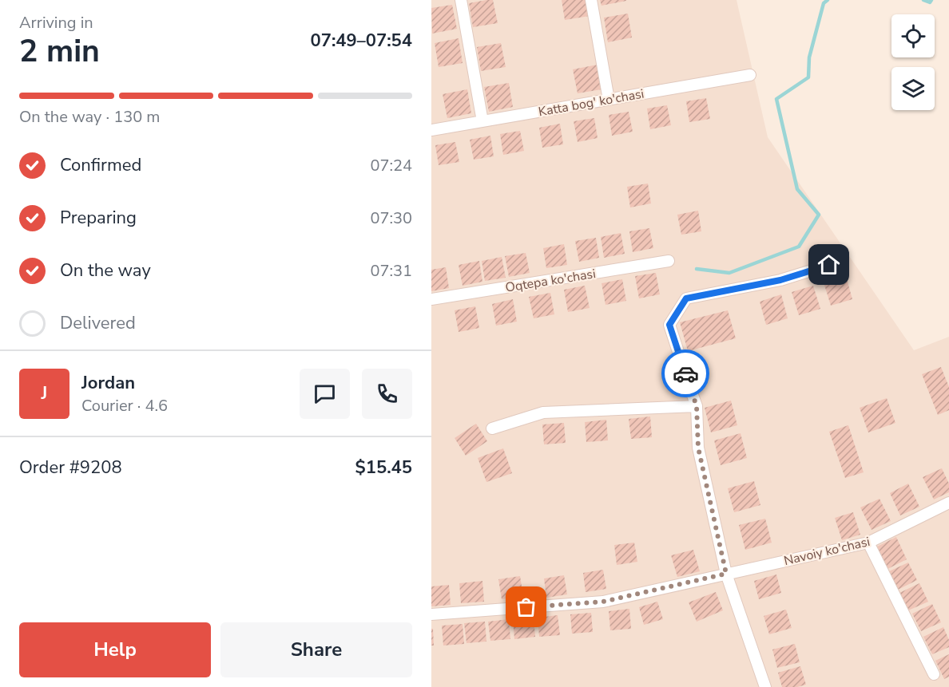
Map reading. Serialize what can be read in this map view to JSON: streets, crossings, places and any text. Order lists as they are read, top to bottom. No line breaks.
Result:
{"streets":{"street":["Katta bog' ko'chasi","Oqtepa ko'chasi","Navoiy ko'chasi"]},"page":{"heading":["2 min","Arriving in","07:49–07:54"],"panel":["Jordan","Courier · 4.6","Order #9208","$15.45"],"bar":"On the way · 130 m","list":[["Confirmed","07:24"],["Preparing","07:30"],["On the way","07:31"],"Delivered"],"round":"J","buttons":["Help","Share"]}}
